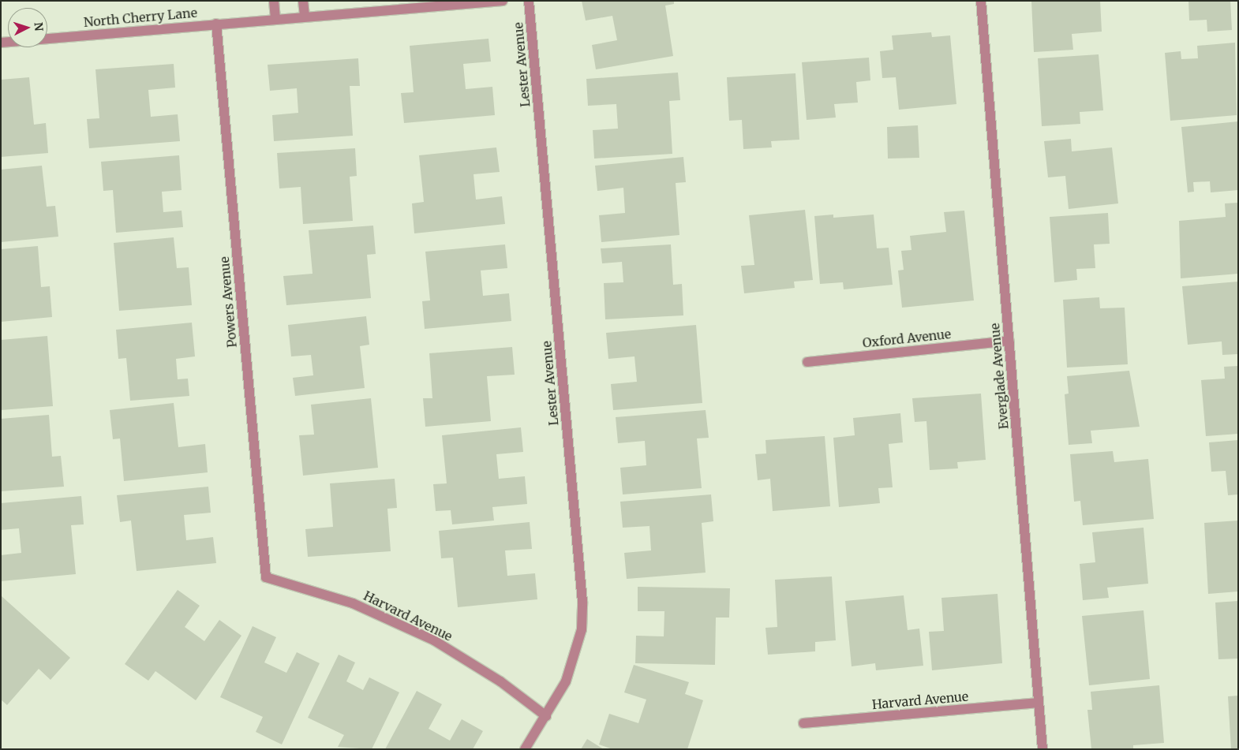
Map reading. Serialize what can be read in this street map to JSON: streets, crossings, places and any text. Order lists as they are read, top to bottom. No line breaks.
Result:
{"streets":{"street":["North Cherry Lane","Lester Avenue","Powers Avenue","Oxford Avenue","Everglade Avenue","Harvard Avenue"]},"crossings":[["North Cherry Lane","Powers Avenue"],["Lester Avenue","Harvard Avenue"],["Powers Avenue","Harvard Avenue"],["Oxford Avenue","Everglade Avenue"],["Everglade Avenue","Harvard Avenue"]],"north":"right"}
